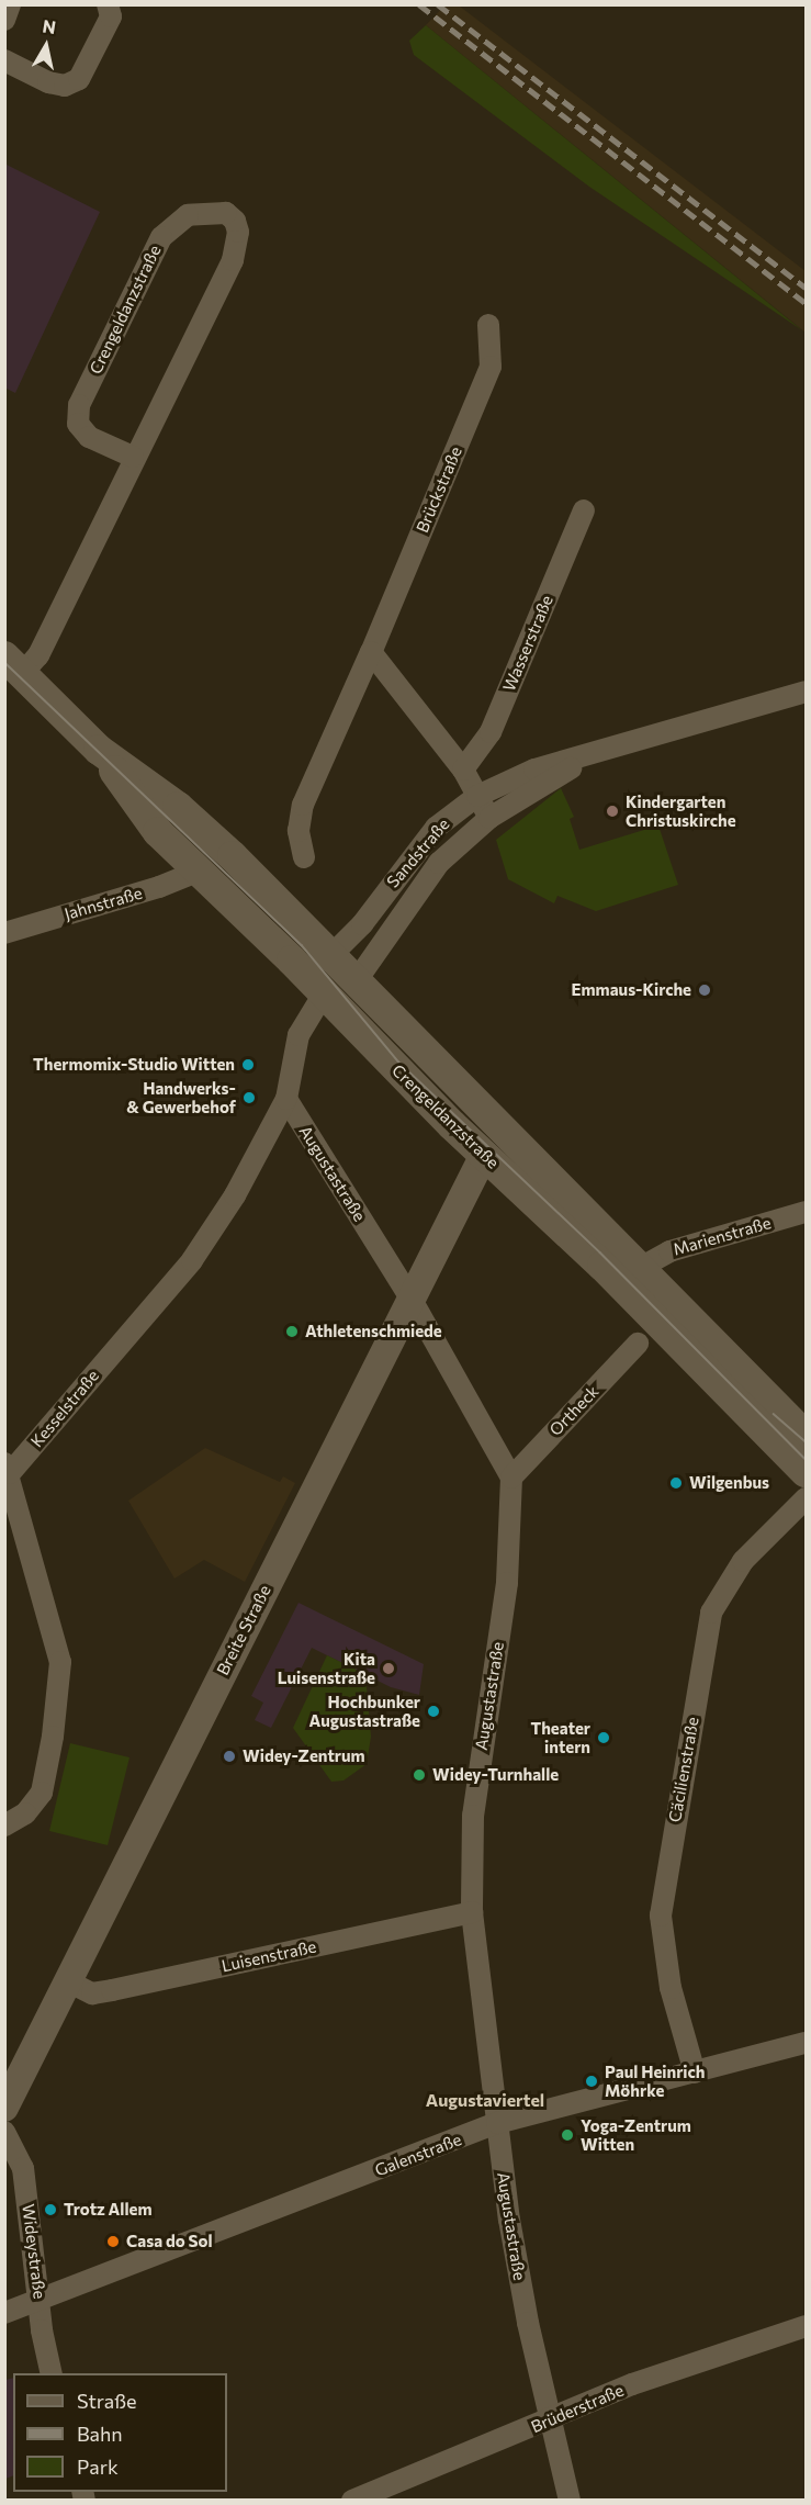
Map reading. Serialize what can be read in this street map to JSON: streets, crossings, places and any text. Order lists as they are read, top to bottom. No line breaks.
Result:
{"streets":{"main road":["Crengeldanzstraße"],"street":["Brückstraße","Wasserstraße","Sandstraße","Jahnstraße","Augustastraße","Marienstraße","Kesselstraße","Ortheck","Breite Straße","Cäcilienstraße","Luisenstraße","Galenstraße","Wideystraße","Brüderstraße"]},"crossings":[["Crengeldanzstraße","Sandstraße"],["Crengeldanzstraße","Jahnstraße"],["Crengeldanzstraße","Marienstraße"],["Crengeldanzstraße","Breite Straße"],["Augustastraße","Kesselstraße"],["Augustastraße","Ortheck"],["Augustastraße","Breite Straße"],["Augustastraße","Luisenstraße"],["Augustastraße","Galenstraße"],["Augustastraße","Brüderstraße"],["Breite Straße","Luisenstraße"],["Cäcilienstraße","Galenstraße"],["Galenstraße","Wideystraße"]],"districts":["Augustaviertel"],"places":["Kindergarten Christuskirche","Emmaus-Kirche","Thermomix-Studio Witten","Handwerks- & Gewerbehof","Athletenschmiede","Wilgenbus","Kita Luisenstraße","Hochbunker Augustastraße","Theater intern","Widey-Zentrum","Widey-Turnhalle","Paul Heinrich Möhrke","Yoga-Zentrum Witten","Trotz Allem","Casa do Sol"],"legend":["Straße","Bahn","Park"],"north":"top"}
